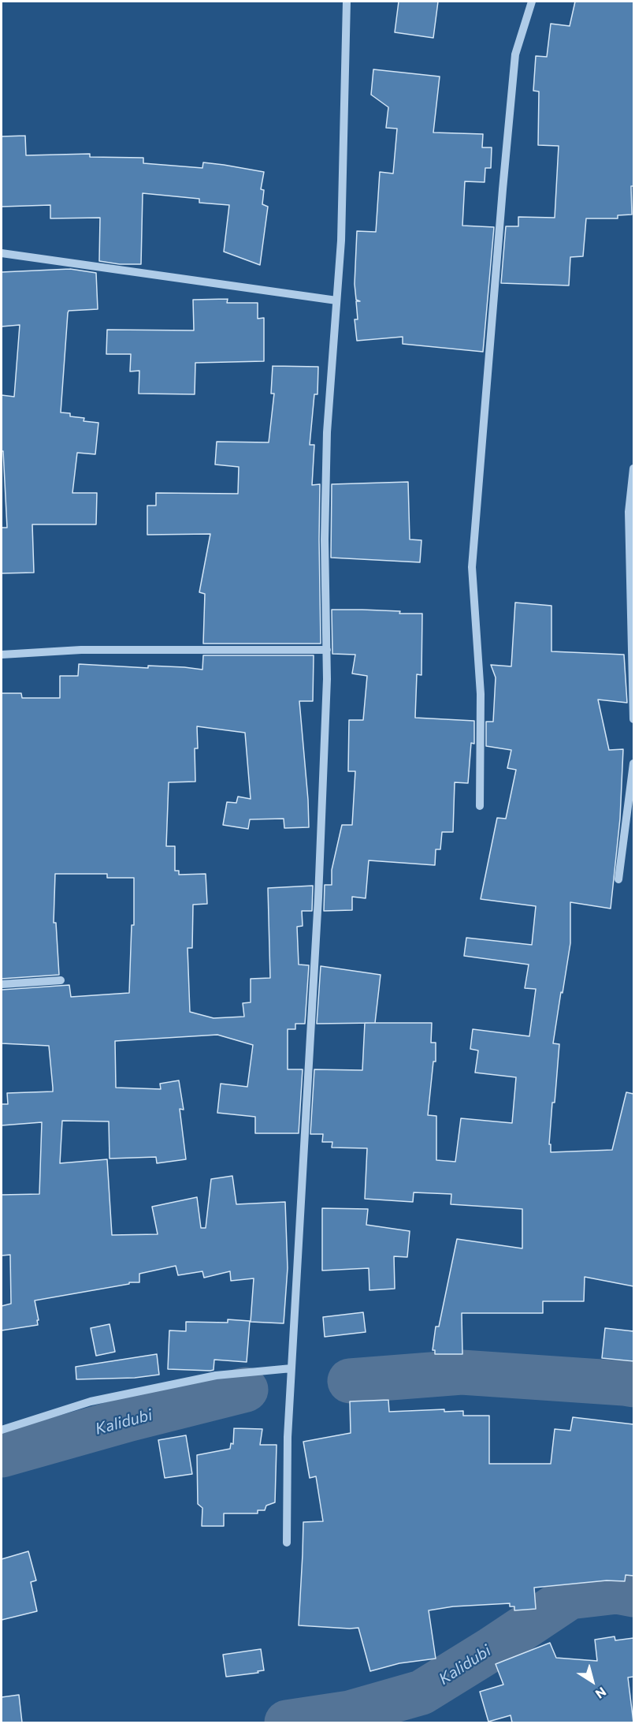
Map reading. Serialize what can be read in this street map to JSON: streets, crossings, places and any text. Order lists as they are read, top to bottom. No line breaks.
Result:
{"water":["Kalidubi"],"north":"bottom right"}
